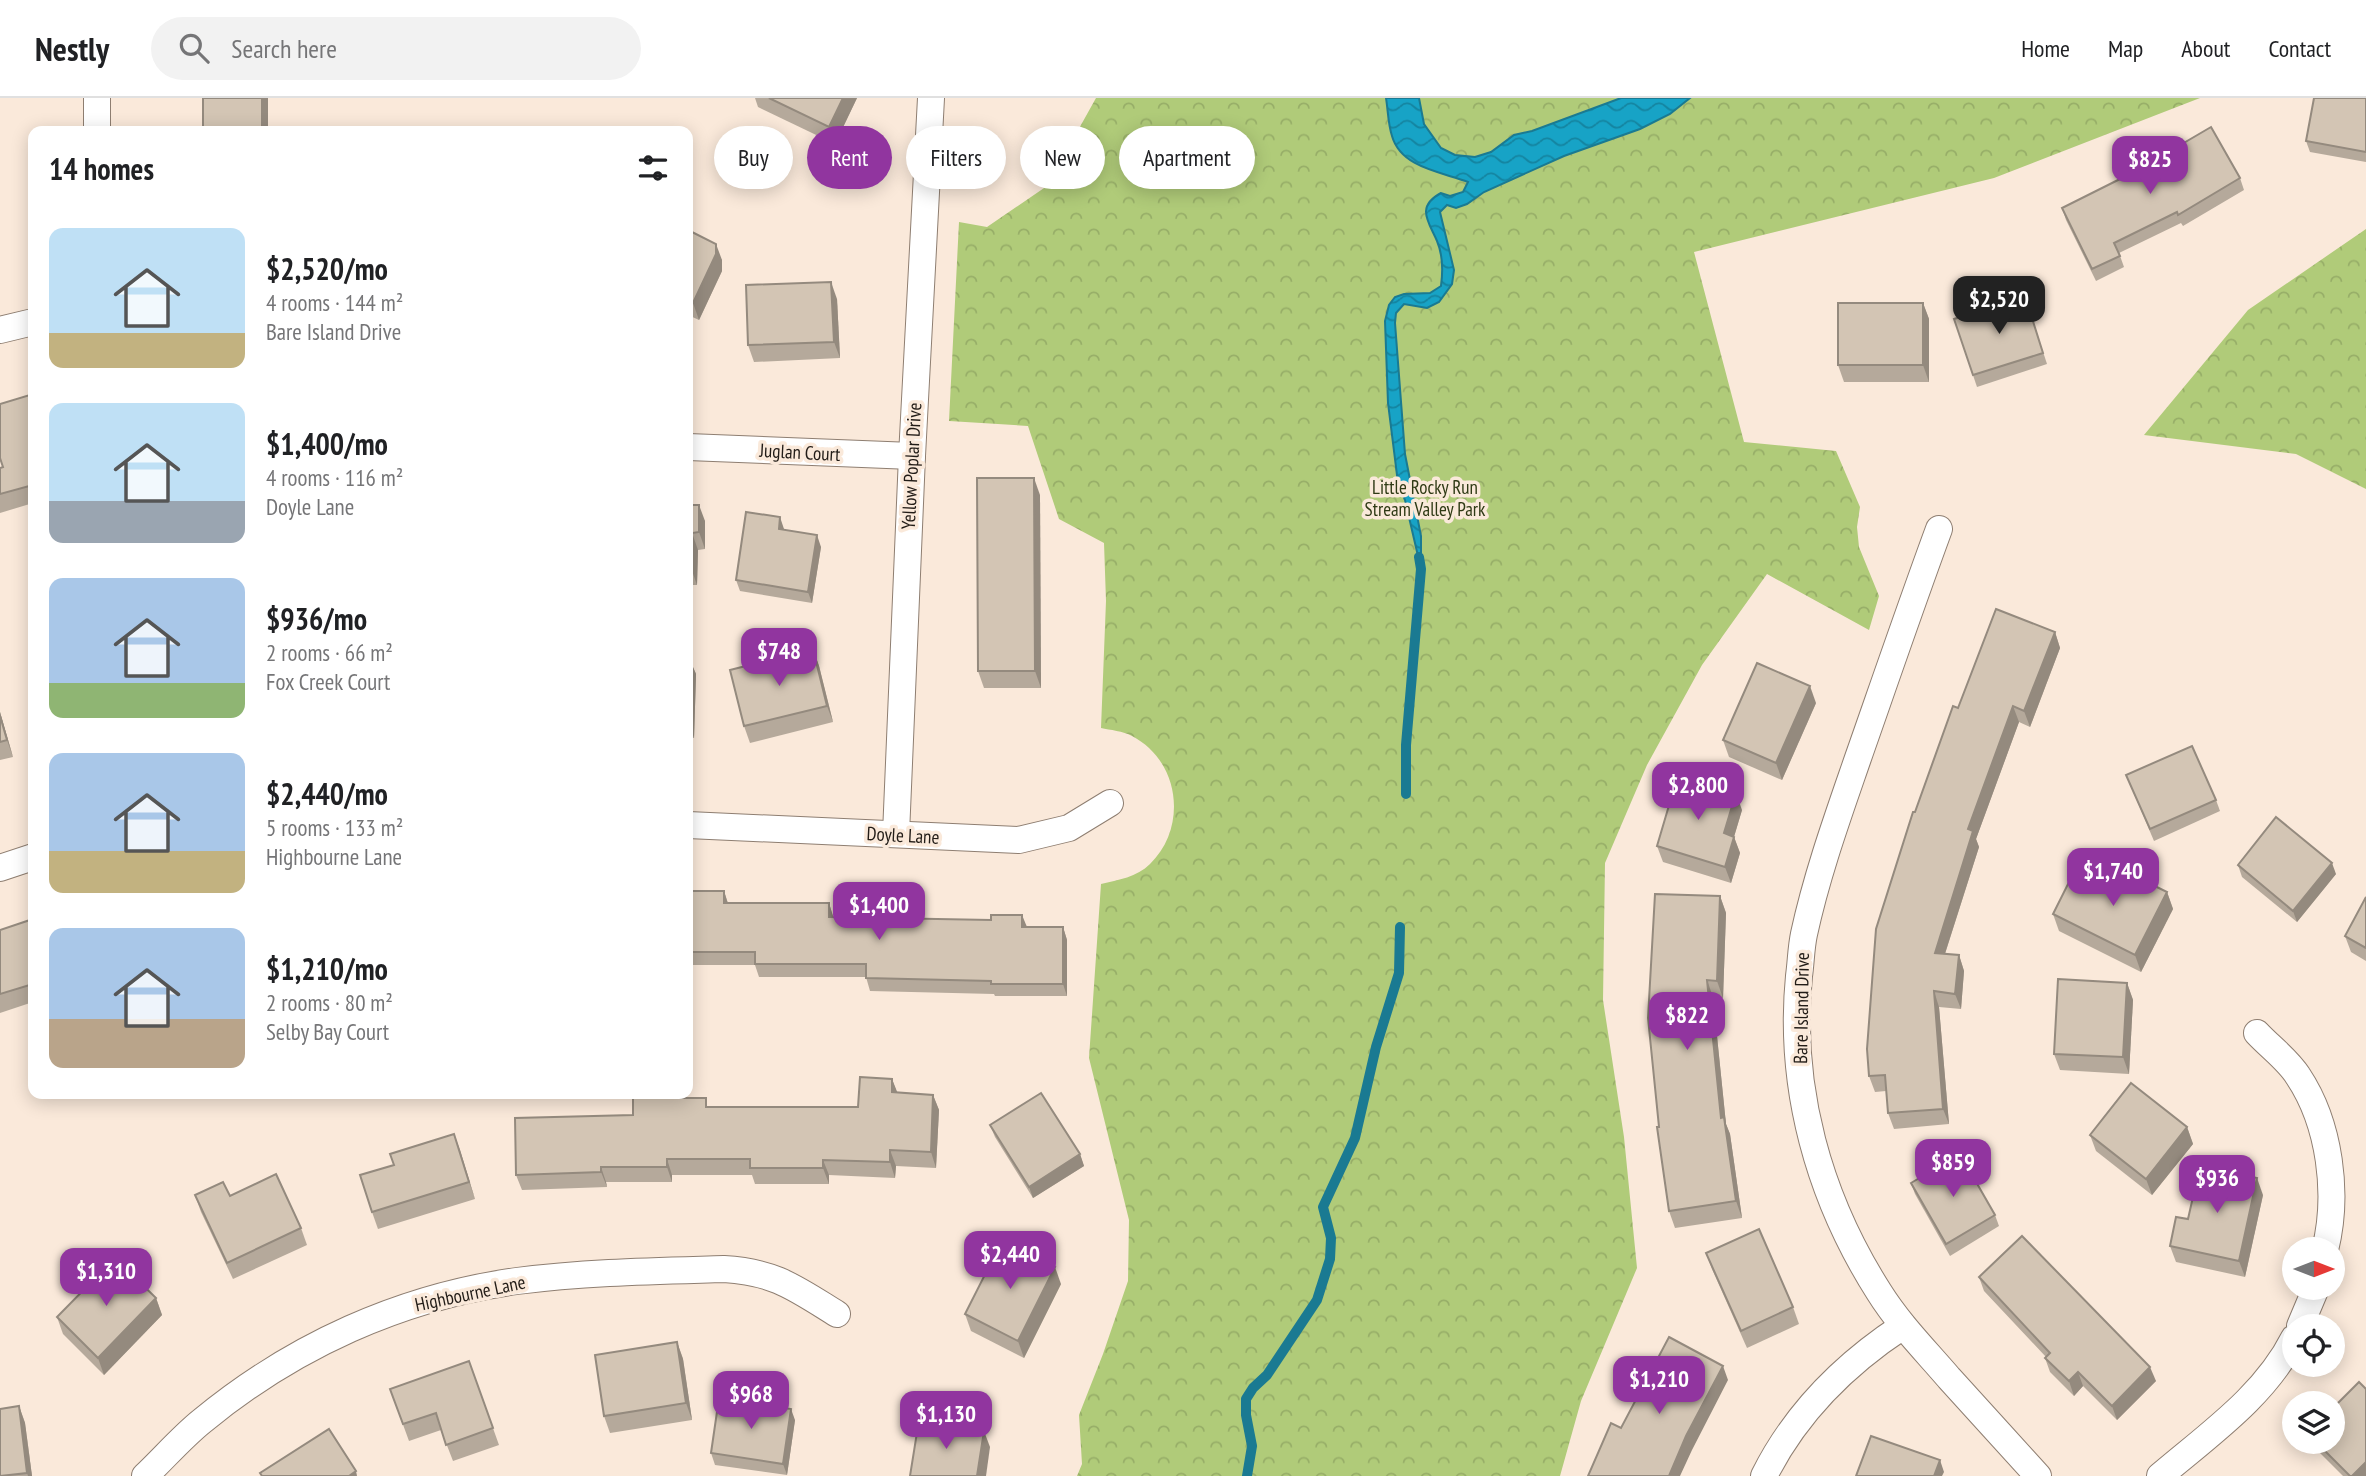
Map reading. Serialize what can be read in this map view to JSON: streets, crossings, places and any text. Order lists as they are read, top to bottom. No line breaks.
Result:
{"streets":{"street":["Juglan Court","Yellow Poplar Drive","Doyle Lane","Bare Island Drive","Highbourne Lane"]},"crossings":[["Juglan Court","Yellow Poplar Drive"],["Yellow Poplar Drive","Doyle Lane"]],"parks":["Little Rocky Run Stream Valley Park"],"north":"right","page":{"header":"Nestly","search":"Search here","nav":["Home","Map","About","Contact"],"chip":["Buy","Rent","Filters","New","Apartment"],"heading":"14 homes","price":["$825","$2,520","$748","$2,800","$1,740","$1,400","$822","$859","$936","$2,440","$1,310","$1,210","$968","$1,130"],"list":[{"name":"$2,520/mo","note":"4 rooms · 144 m² · Bare Island Drive"},{"name":"$1,400/mo","note":"4 rooms · 116 m² · Doyle Lane"},{"name":"$936/mo","note":"2 rooms · 66 m² · Fox Creek Court"},{"name":"$2,440/mo","note":"5 rooms · 133 m² · Highbourne Lane"},{"name":"$1,210/mo","note":"2 rooms · 80 m² · Selby Bay Court"}]}}
